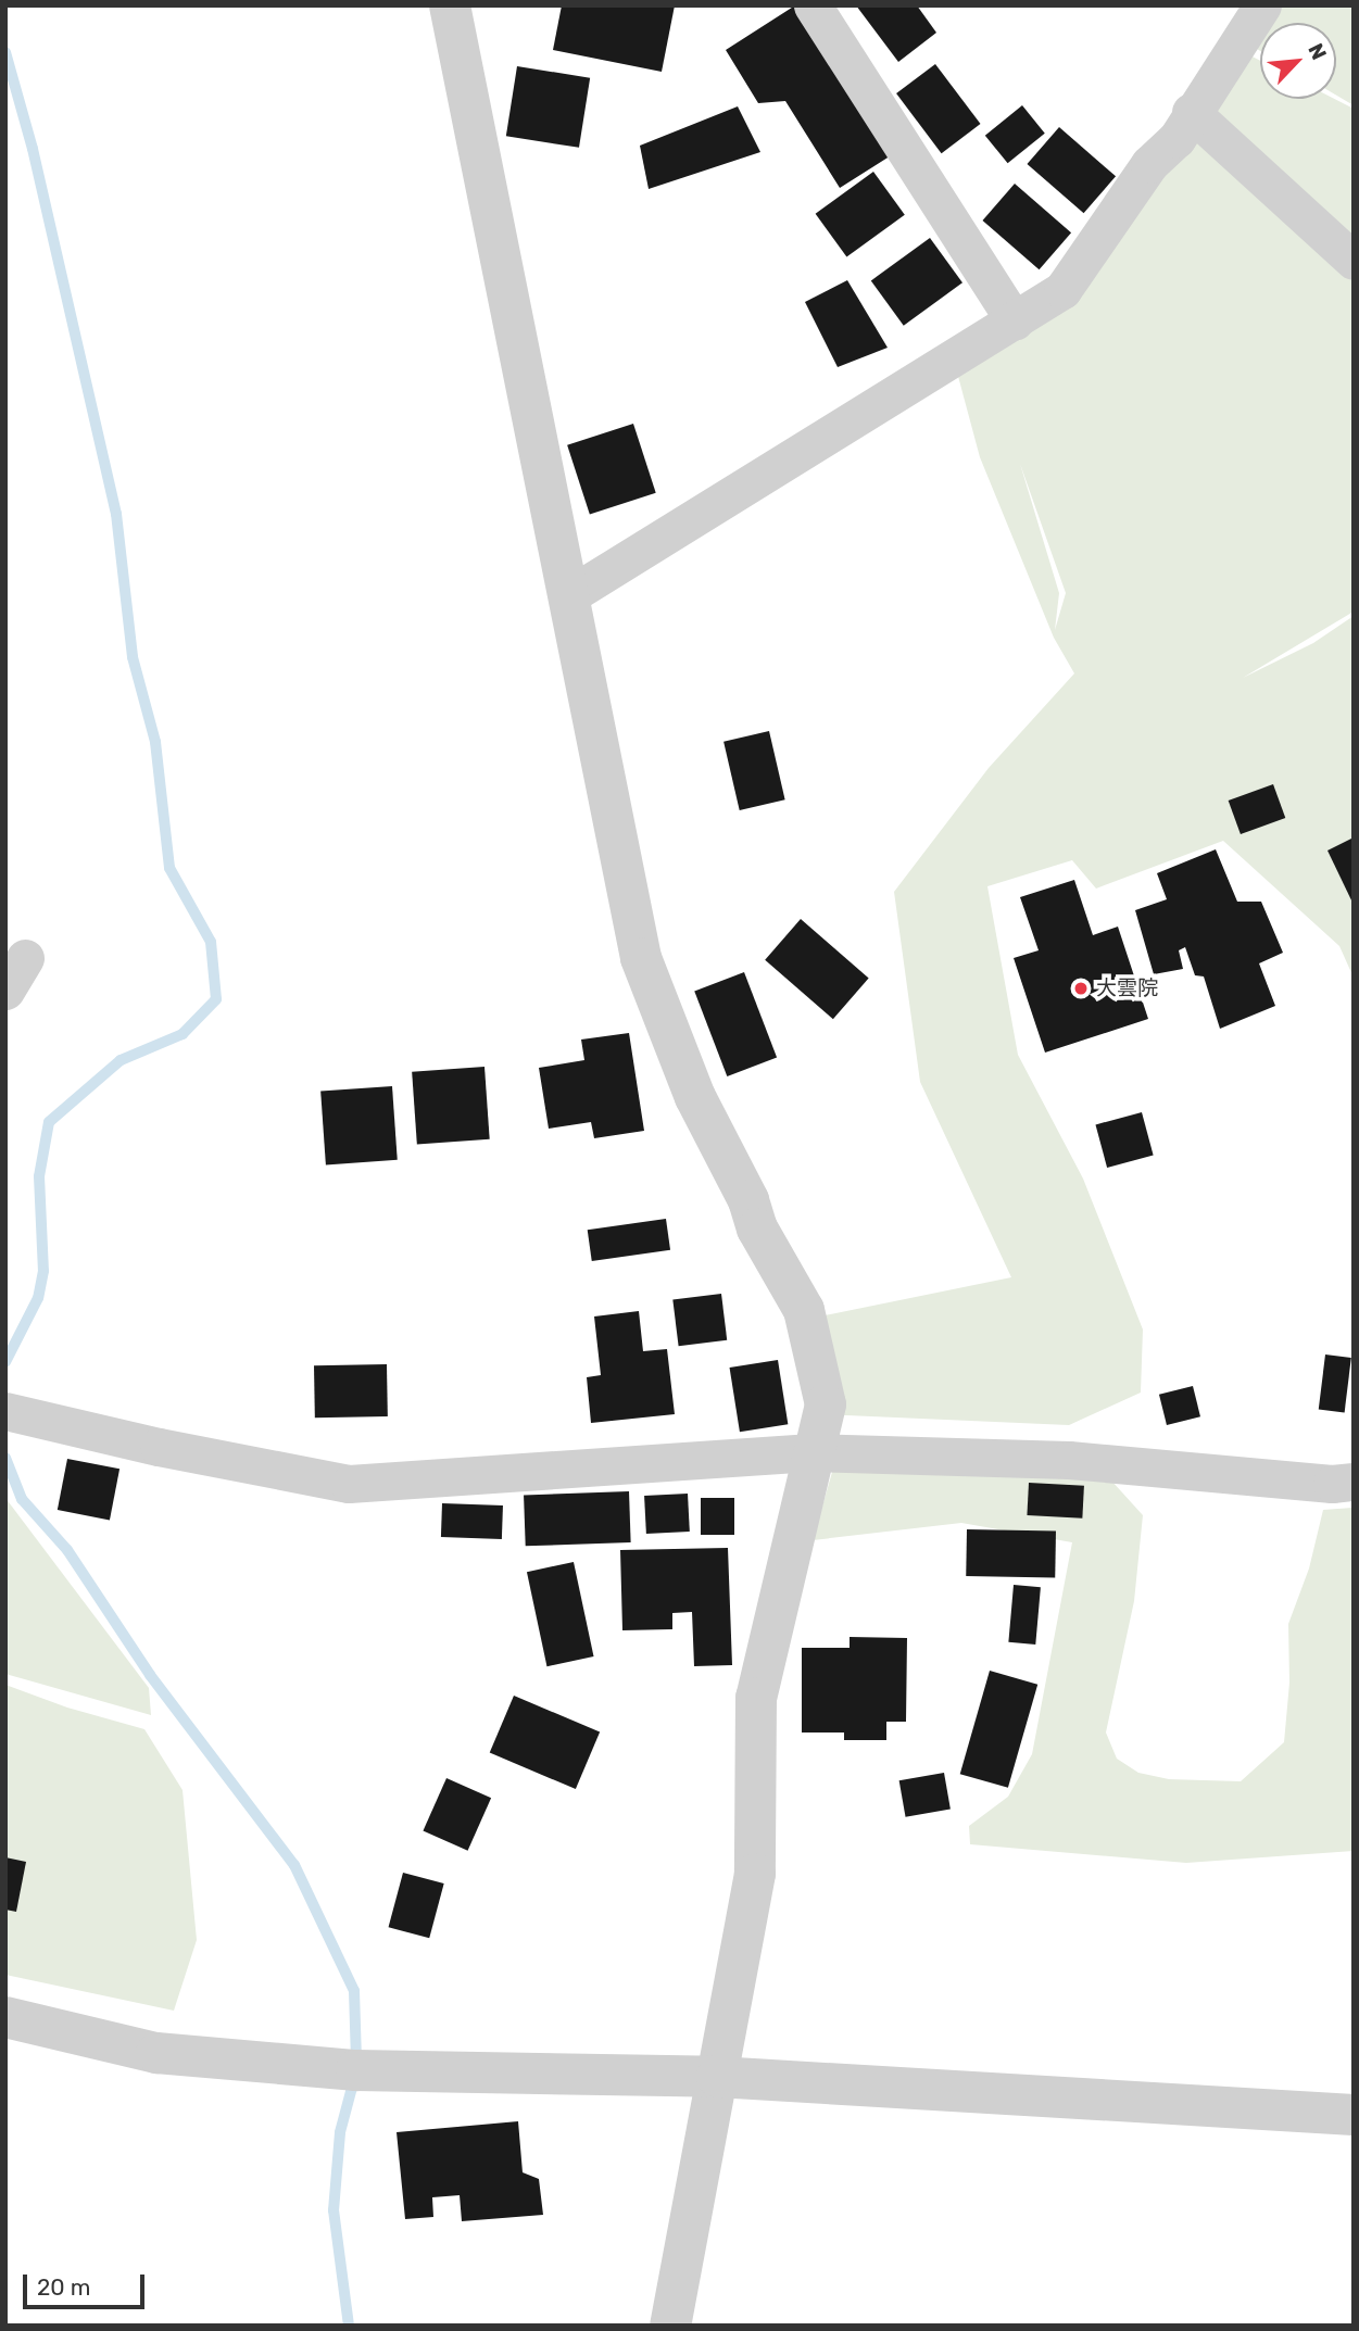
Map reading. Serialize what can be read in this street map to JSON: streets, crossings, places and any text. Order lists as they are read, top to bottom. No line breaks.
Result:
{"places":["大雲院"],"scale_bar":"20 m","north":"top right"}
